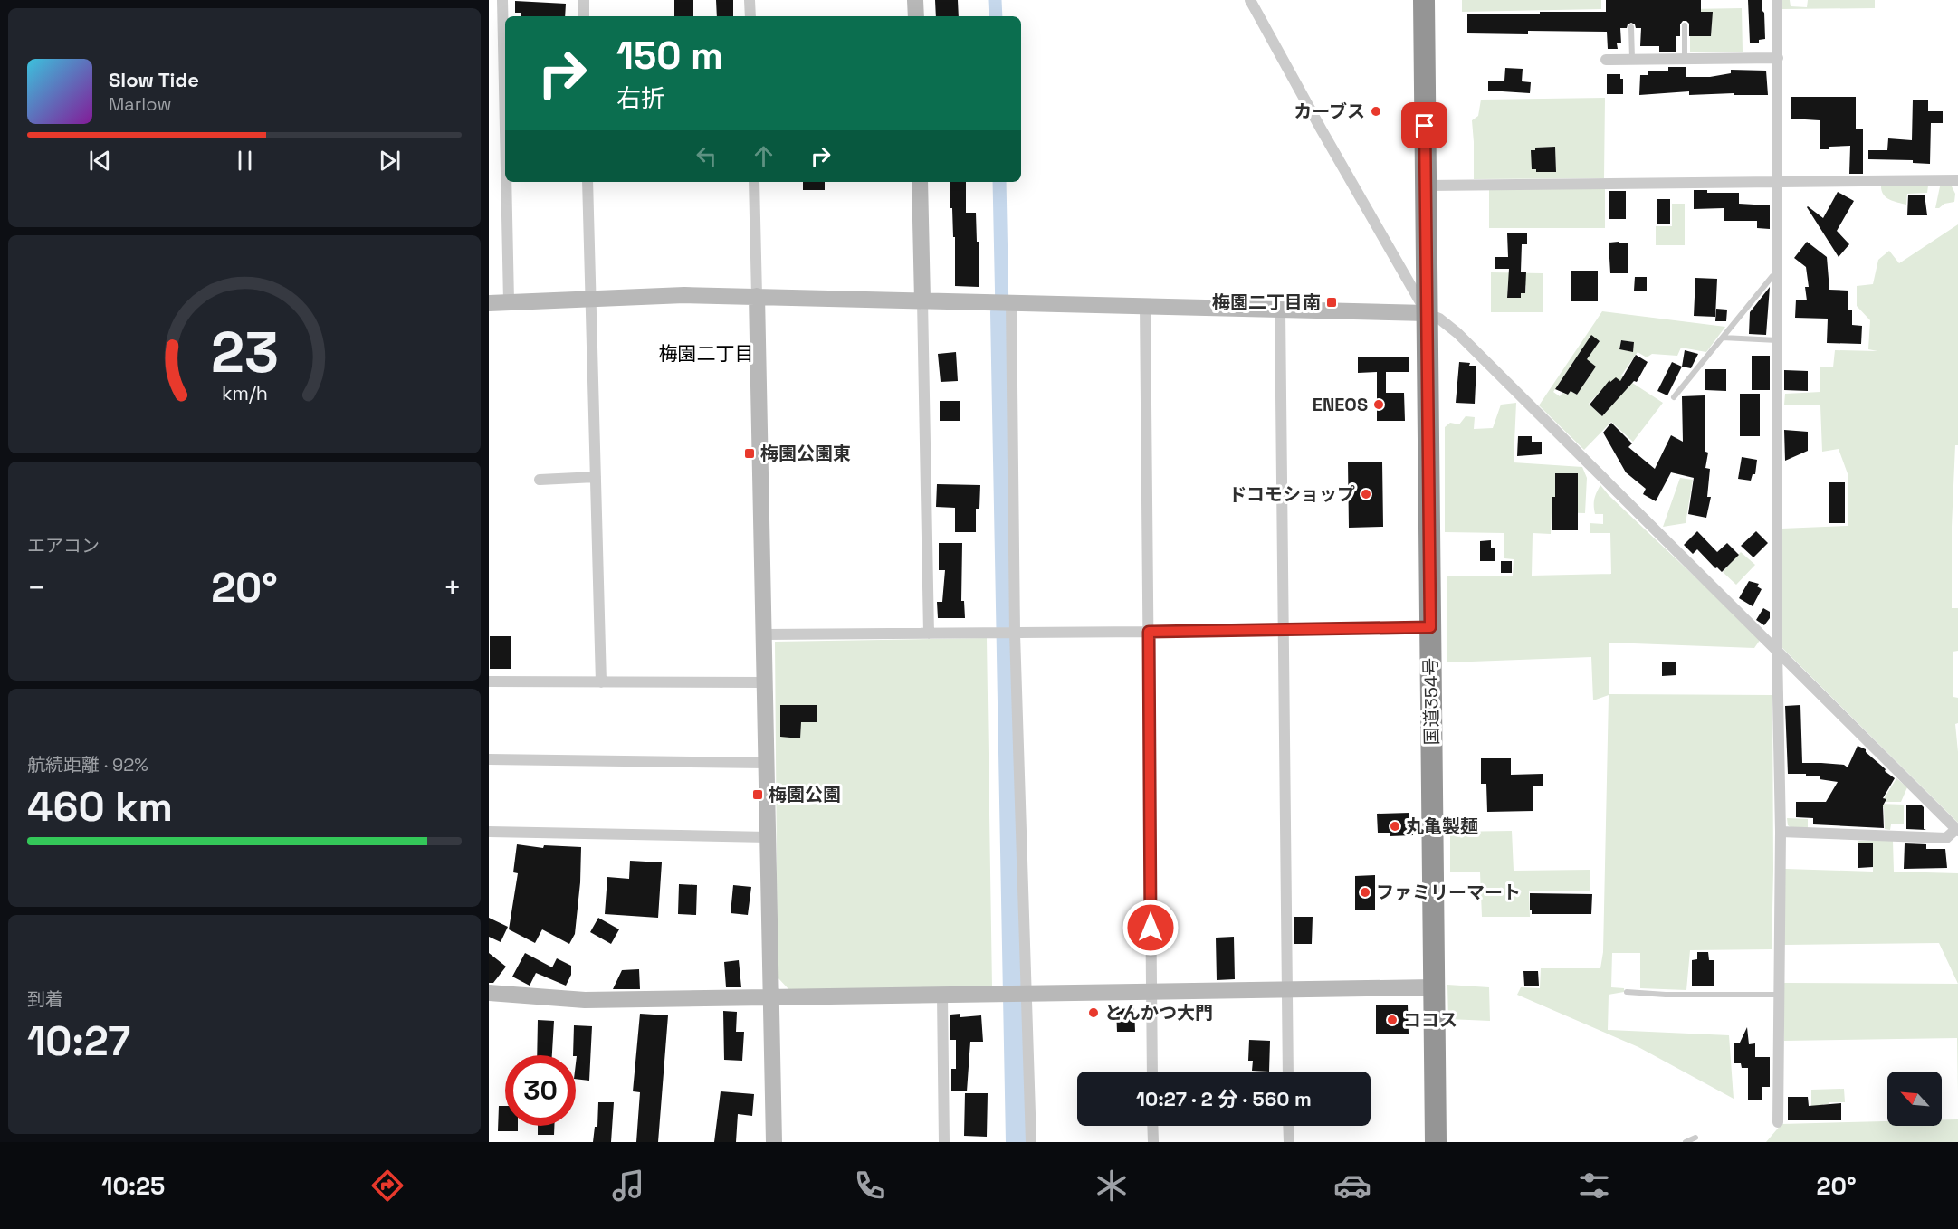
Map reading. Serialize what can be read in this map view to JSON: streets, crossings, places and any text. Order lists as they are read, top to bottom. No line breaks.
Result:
{"streets":{"highway":["国道354号"]},"districts":["梅園二丁目"],"places":{"other":["カーブス","ENEOS","ドコモショップ","丸亀製麺","ファミリーマート","とんかつ大門","ココス"],"transit":["梅園二丁目南","梅園公園東","梅園公園"]},"north":"top left","page":{"turn":["150 m","右折"],"song":["Slow Tide","Marlow"],"tile":["エアコン",["航続距離 · 92%","460 km"],["到着","10:27"]],"heat":["−","20°","+"],"limit":"30","trip":"10:27 · 2 分 · 560 m","tabs":["10:25","20°"],"gauge":["23","km/h"]}}
